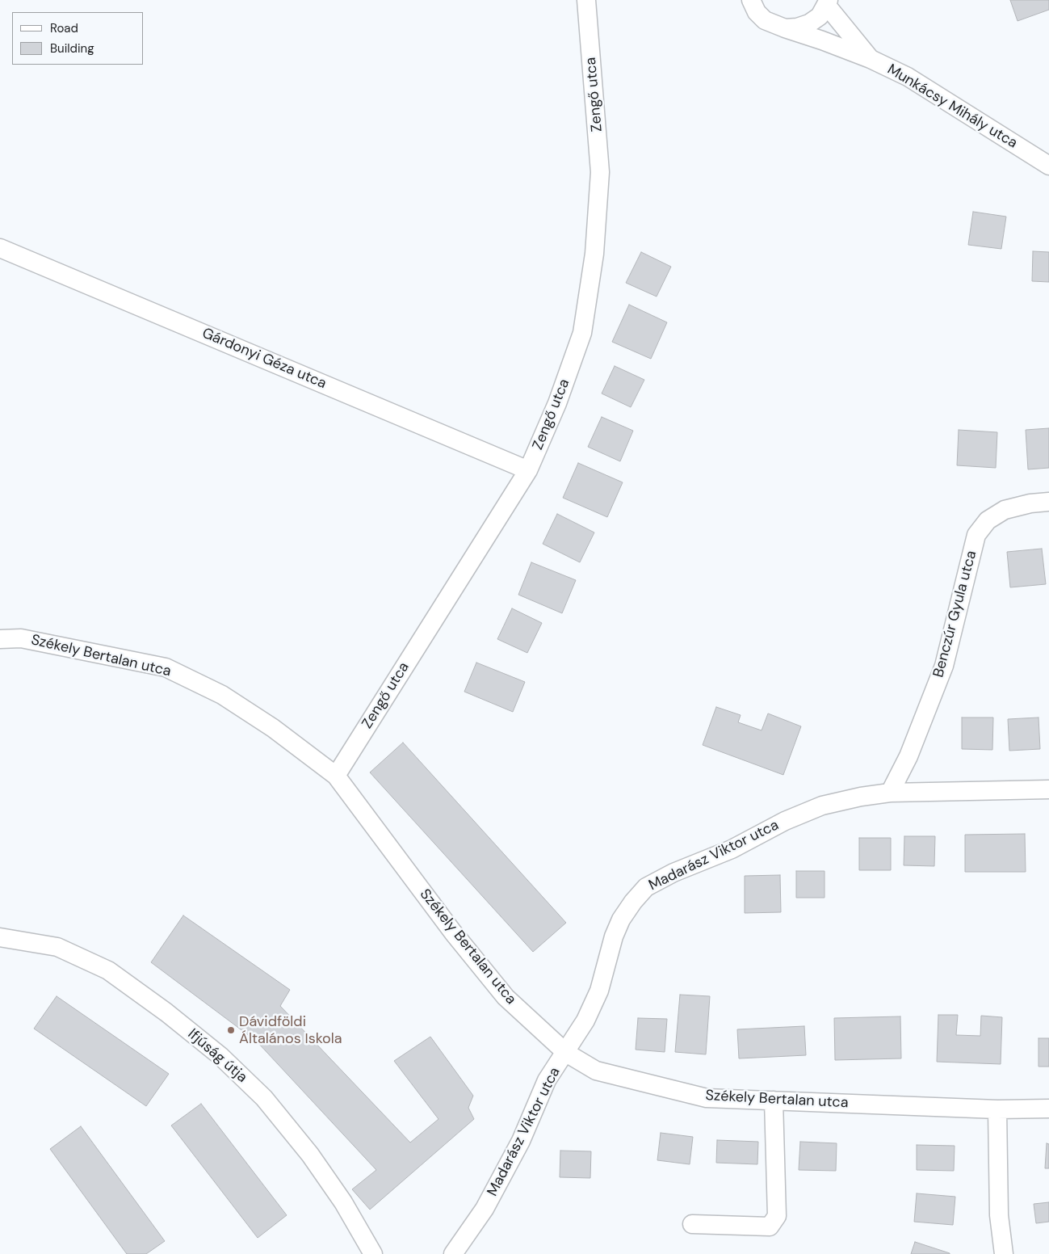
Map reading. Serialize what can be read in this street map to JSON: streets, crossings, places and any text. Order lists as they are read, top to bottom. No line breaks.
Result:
{"streets":{"street":["Zengő utca","Munkácsy Mihály utca","Gárdonyi Géza utca","Benczúr Gyula utca","Székely Bertalan utca","Madarász Viktor utca","Ifjúság útja"]},"crossings":[["Zengő utca","Gárdonyi Géza utca"],["Zengő utca","Székely Bertalan utca"],["Benczúr Gyula utca","Madarász Viktor utca"],["Székely Bertalan utca","Madarász Viktor utca"]],"places":["Dávidföldi Általános Iskola"],"legend":["Road","Building"]}
